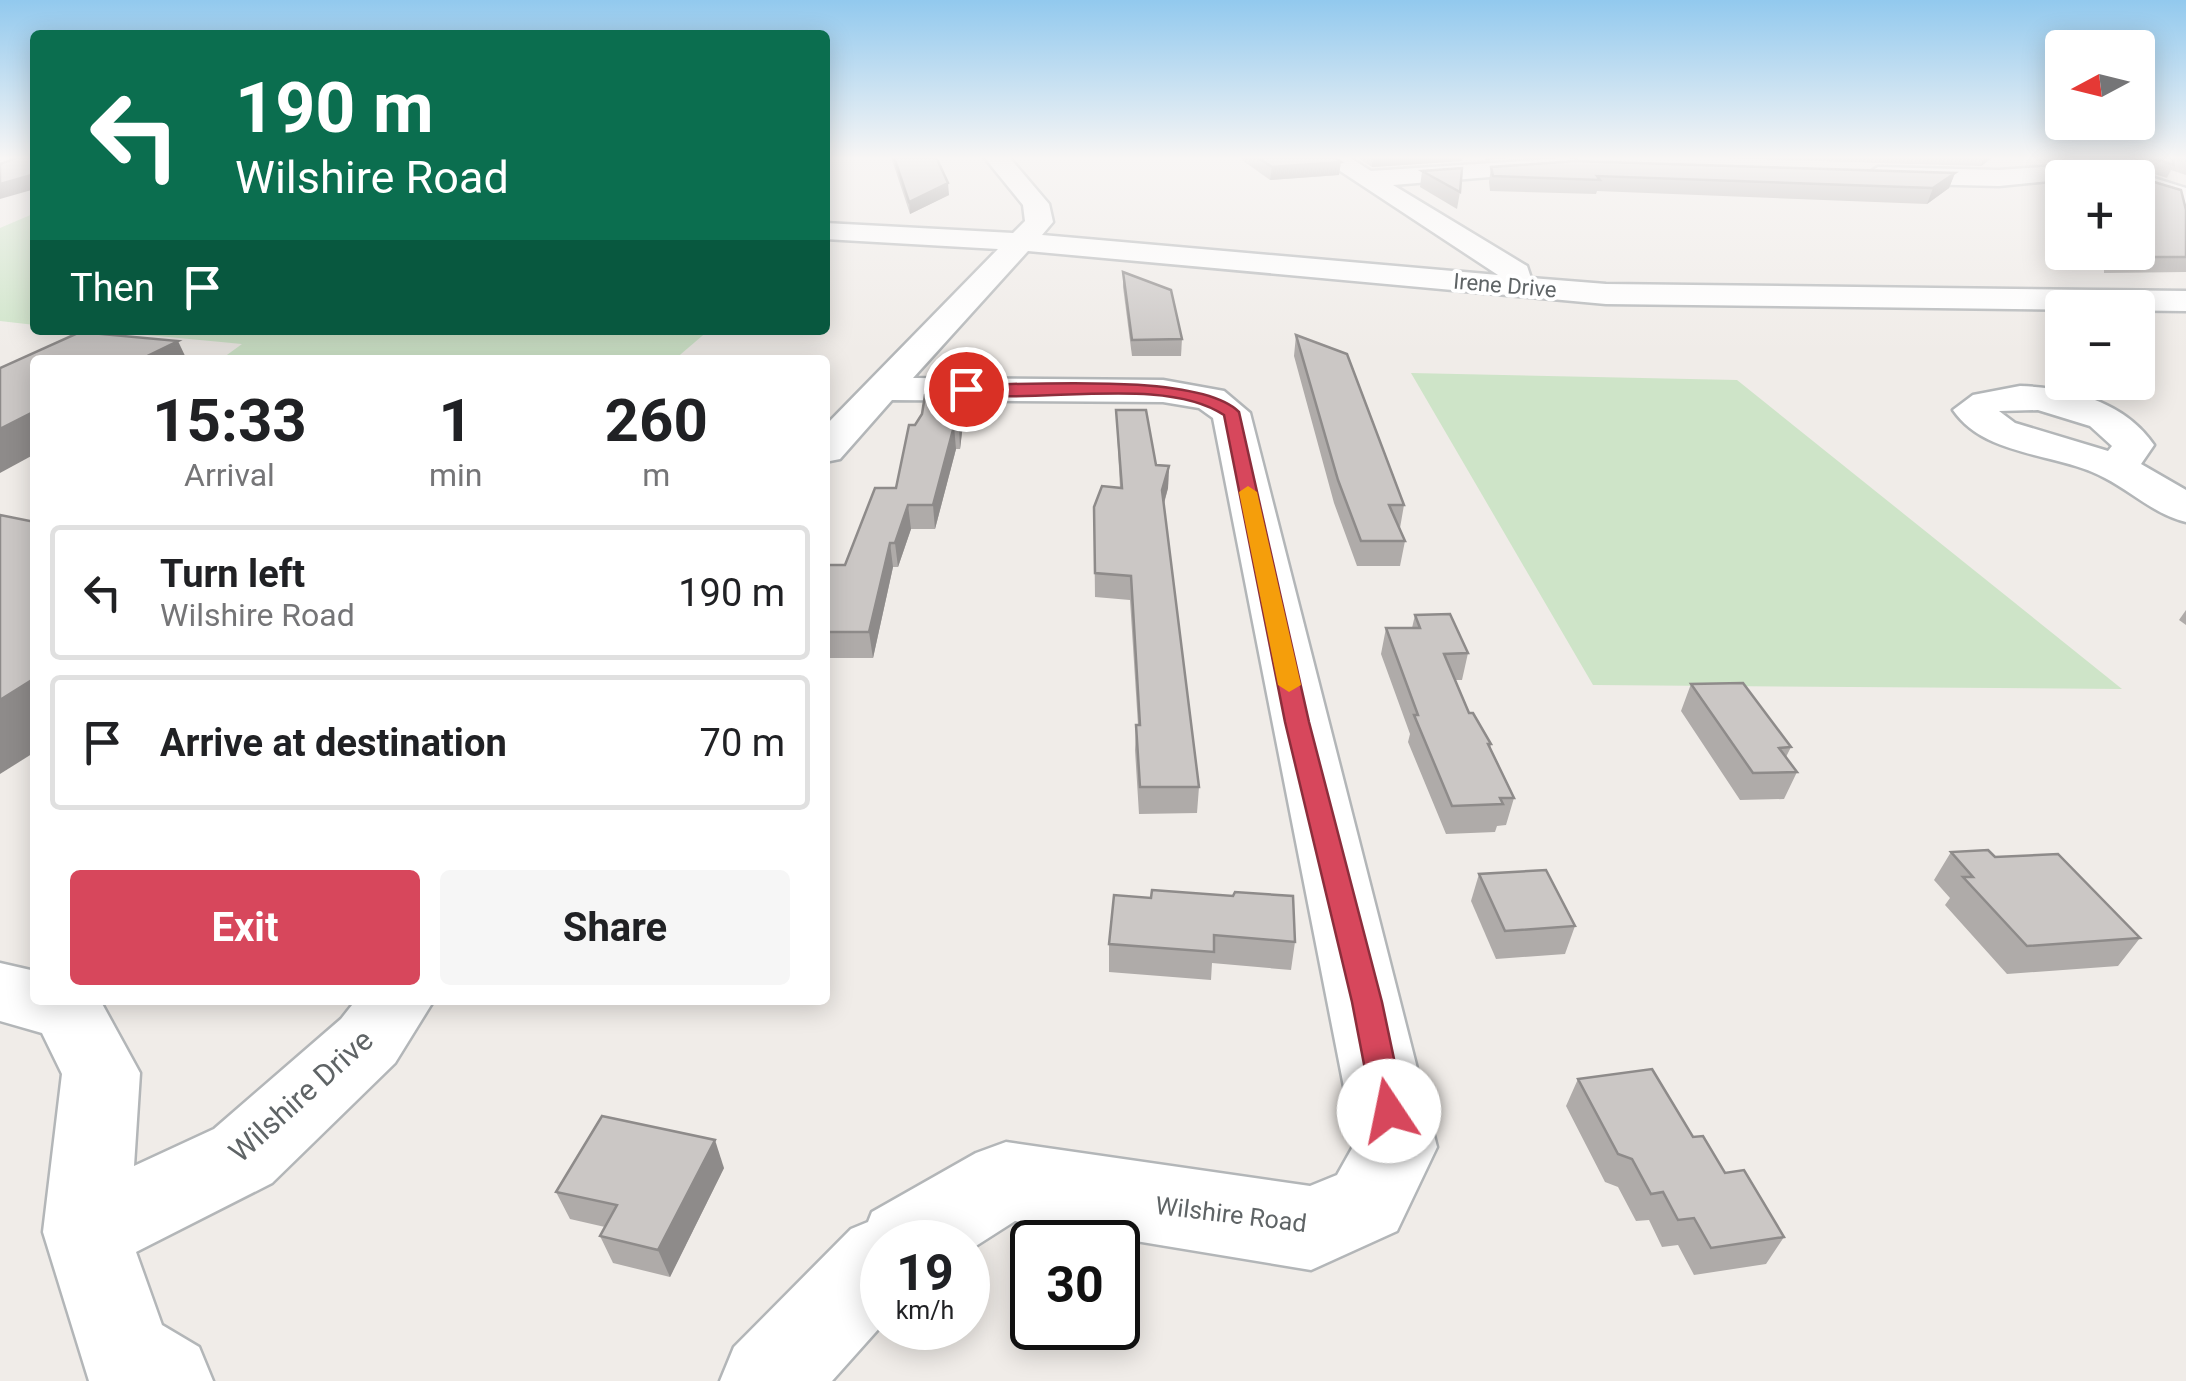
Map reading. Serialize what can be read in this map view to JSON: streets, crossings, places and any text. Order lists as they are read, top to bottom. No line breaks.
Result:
{"streets":{"street":["Irene Drive","Wilshire Drive","Wilshire Road"]},"north":"left","page":{"map_buttons":["+","−"],"turn":["190 m","Wilshire Road"],"then":"Then","eta":["15:33","Arrival","1","min","260","m"],"list":[{"name":"Turn left","note":"Wilshire Road","value":"190 m"},{"name":"Arrive at destination","value":"70 m"}],"buttons":["Exit","Share"],"speed":"19 km/h","limit":"30"}}
